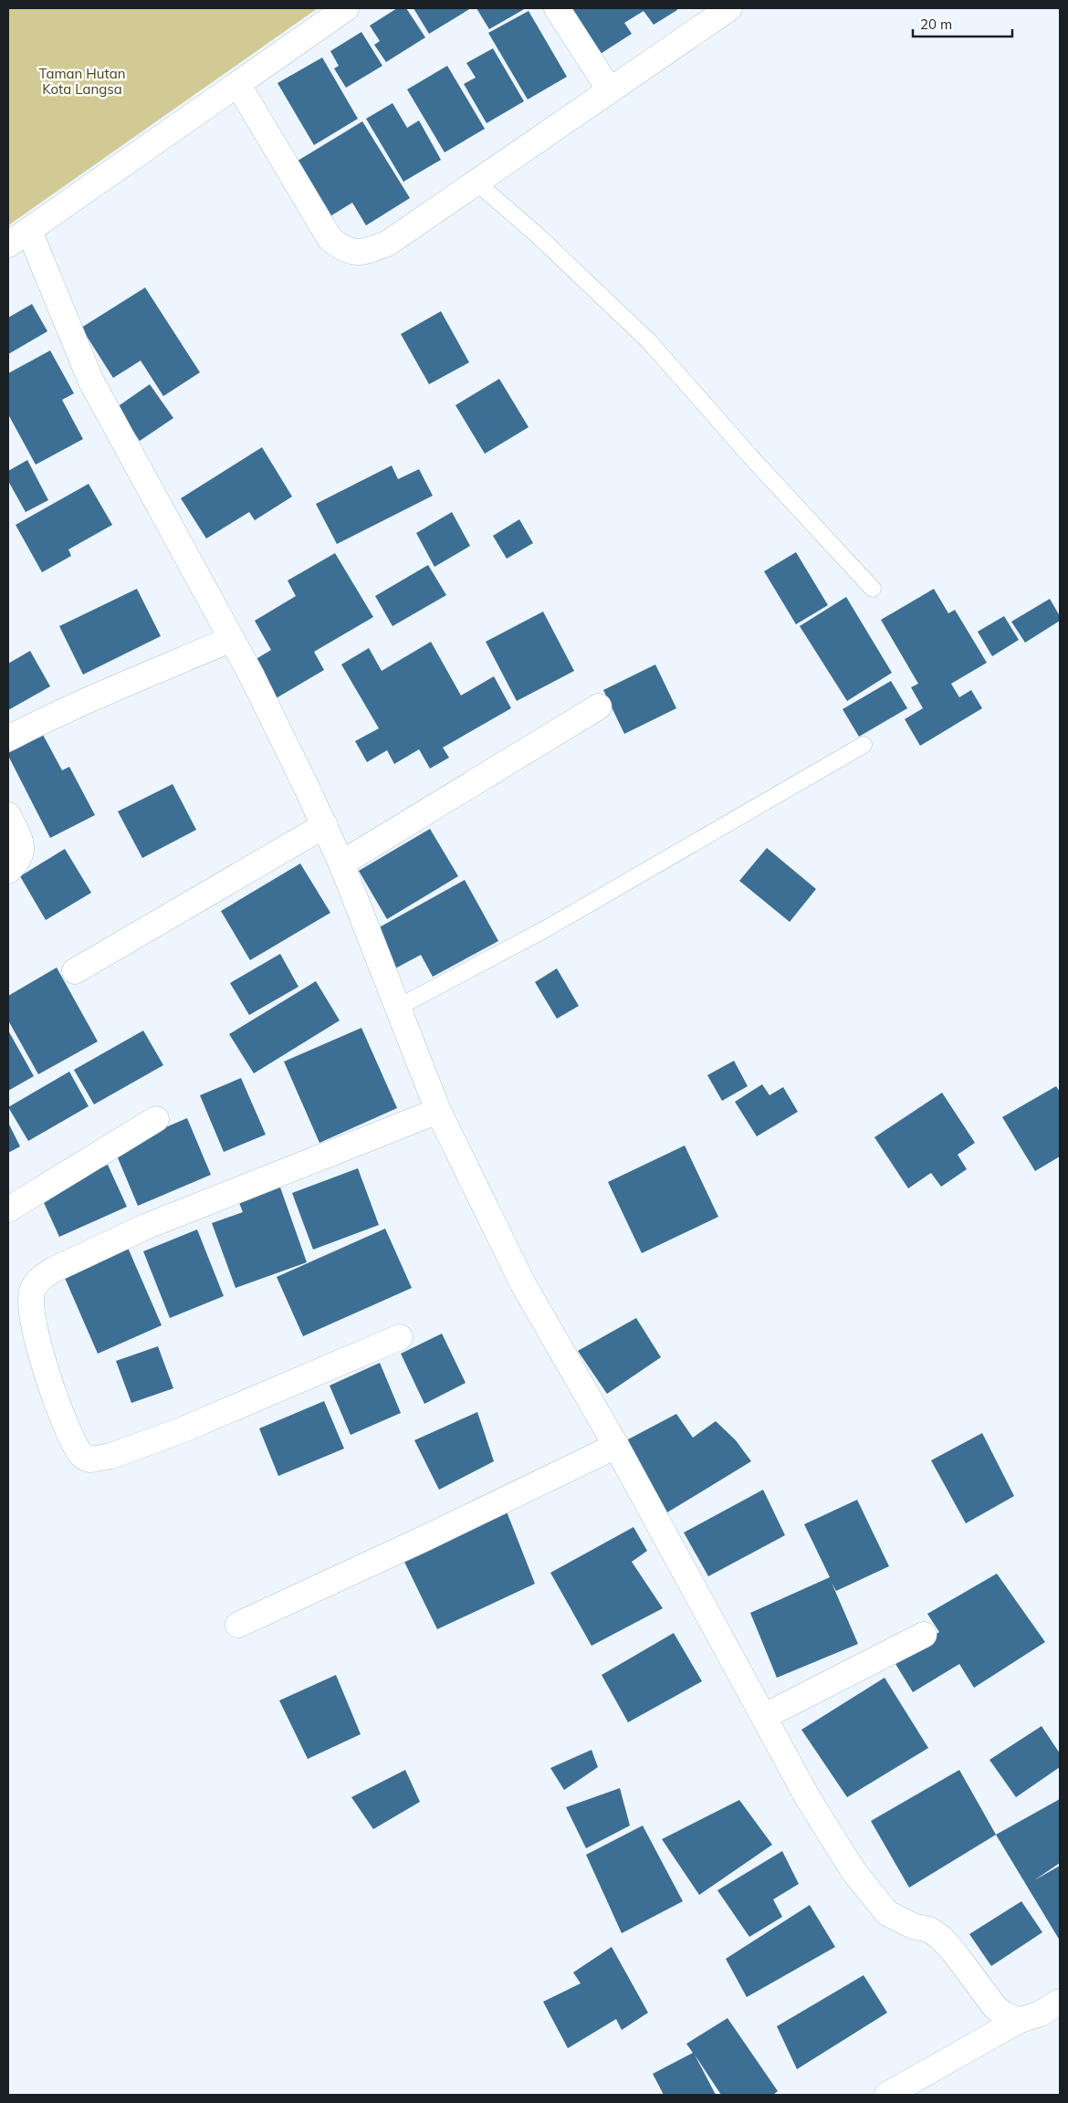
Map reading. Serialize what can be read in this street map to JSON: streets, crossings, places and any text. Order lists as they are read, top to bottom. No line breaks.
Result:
{"parks":["Taman Hutan Kota Langsa"],"scale_bar":"20 m"}
